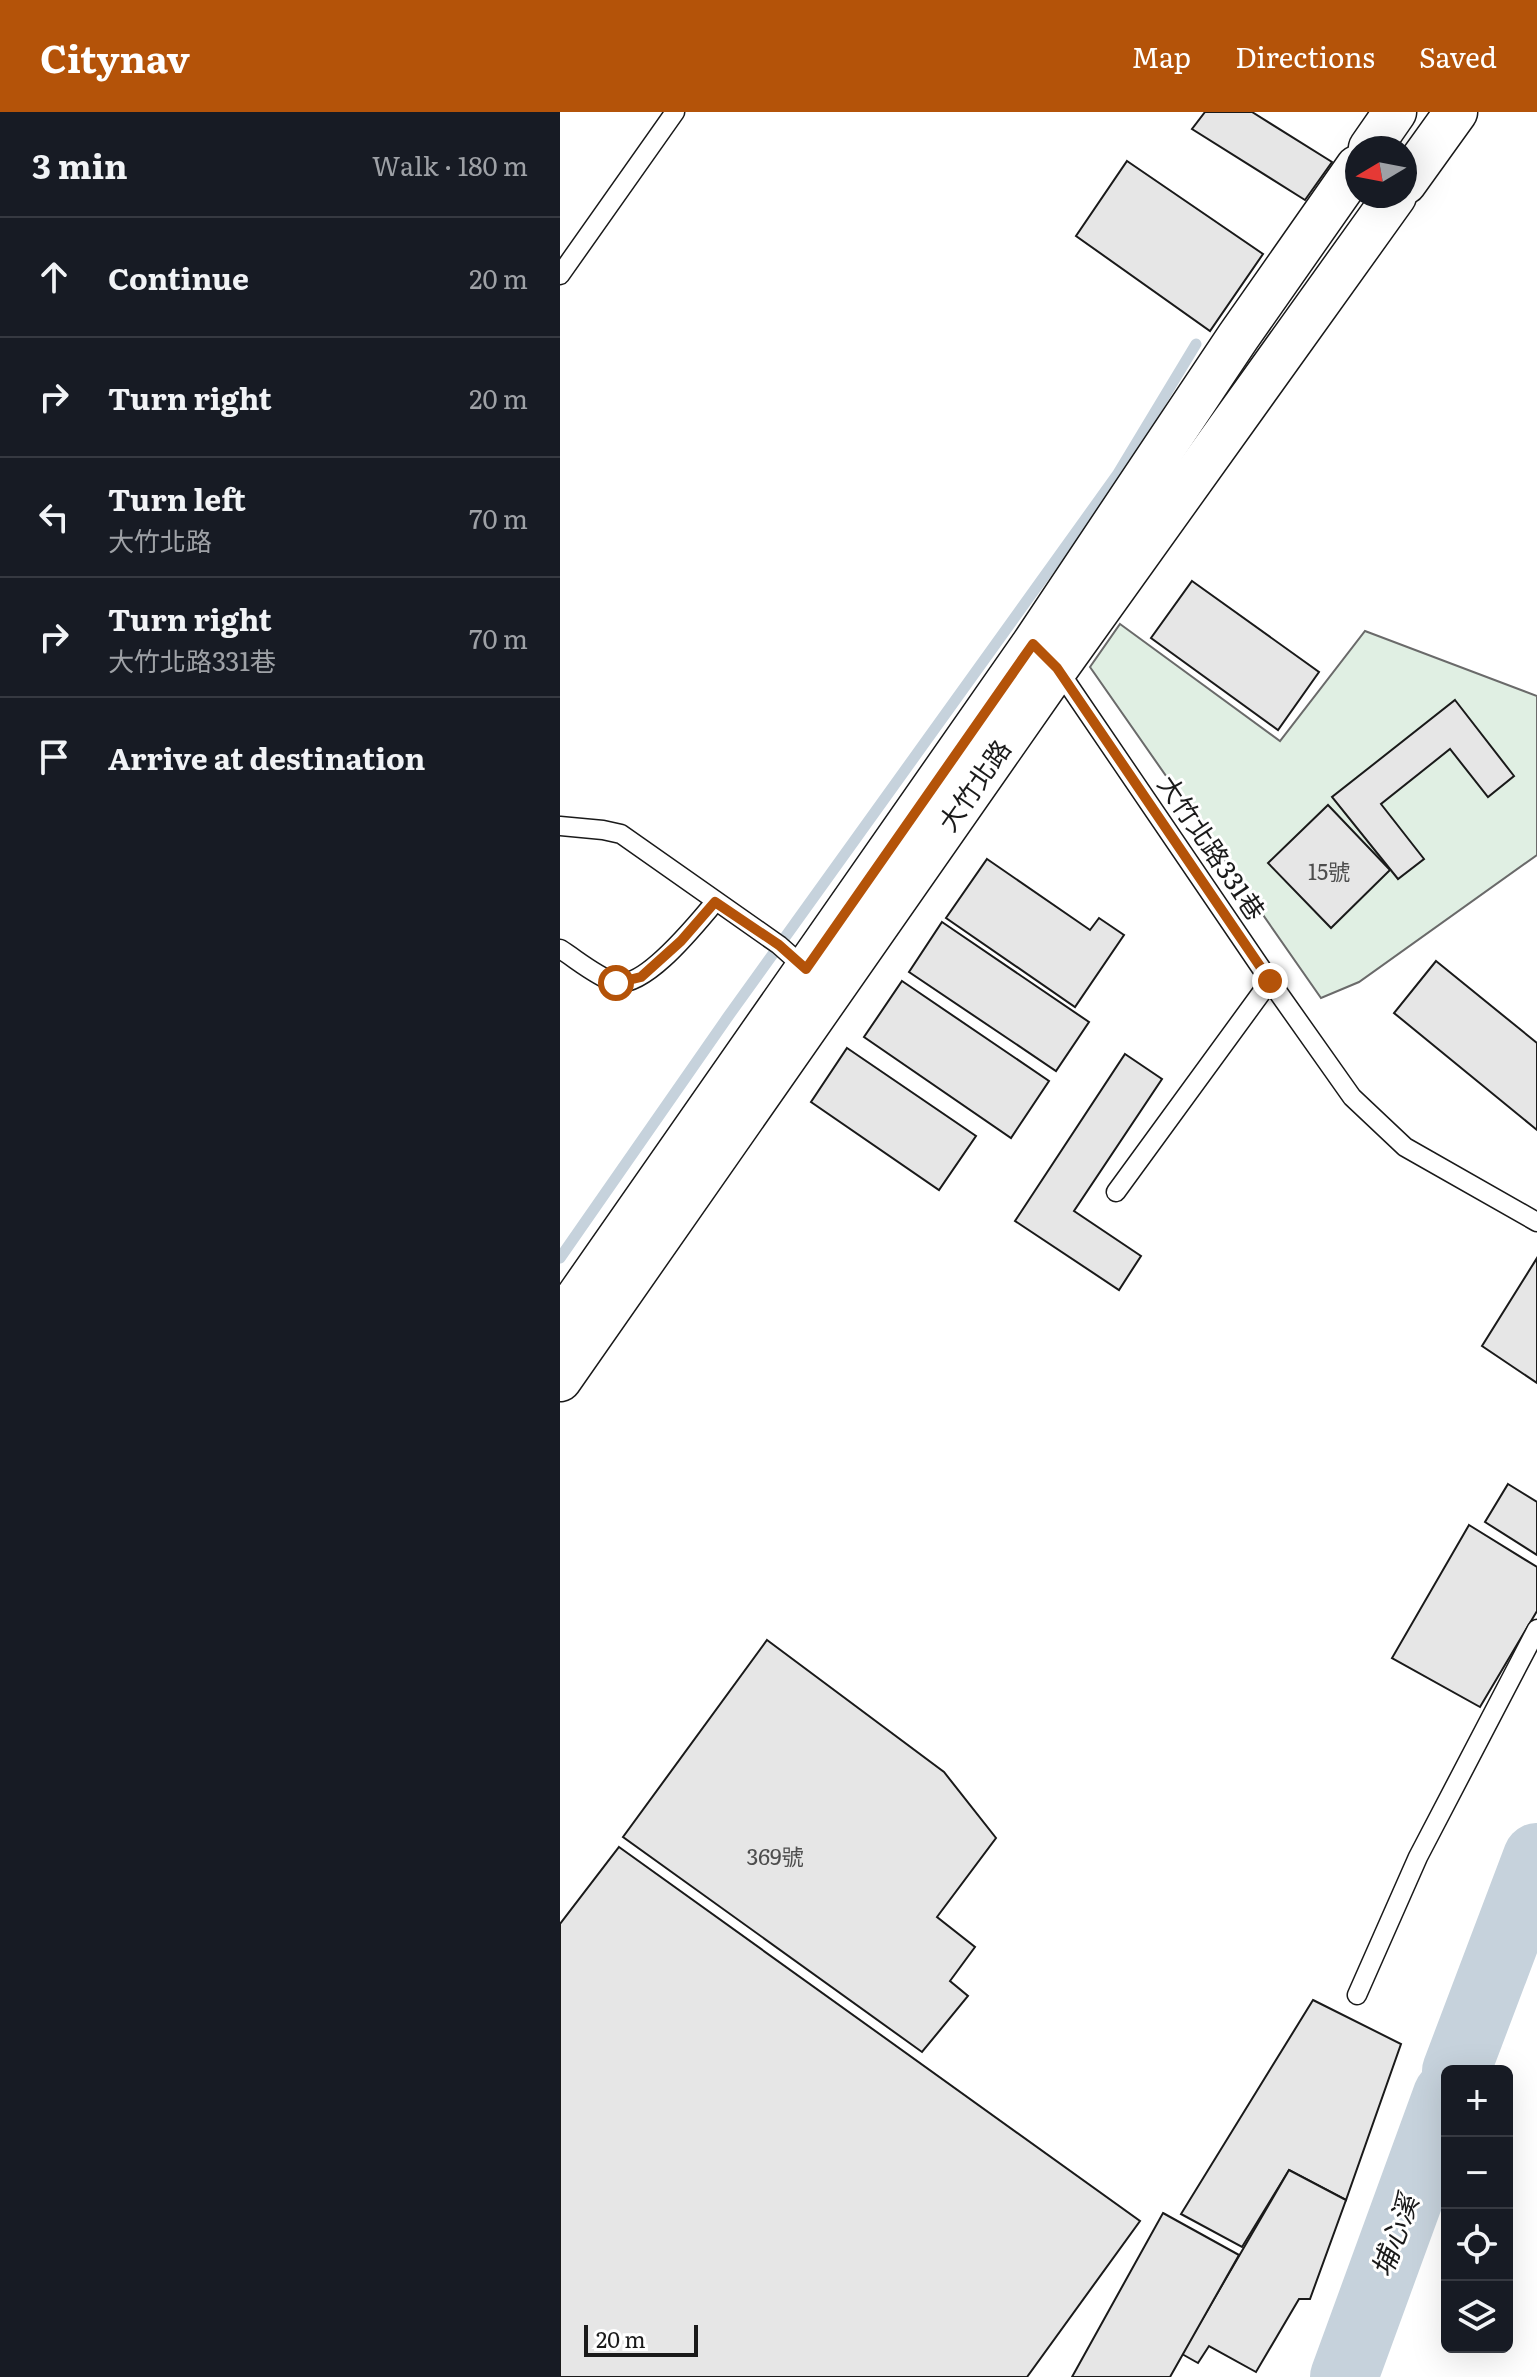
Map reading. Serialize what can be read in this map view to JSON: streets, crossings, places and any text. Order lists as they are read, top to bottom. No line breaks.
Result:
{"streets":{"street":["大竹北路"],"lane":["大竹北路331巷"]},"crossings":[["大竹北路","大竹北路331巷"]],"water":["埔心溪"],"house_numbers":["15號","369號"],"scale_bar":"20 m","north":"left","page":{"header":"Citynav","nav":["Map","Directions","Saved"],"heading":["3 min","Walk · 180 m"],"list":[["Continue","20 m"],["Turn right","20 m"],["Turn left","大竹北路","70 m"],["Turn right","大竹北路331巷","70 m"],"Arrive at destination"],"map_buttons":["+","−"],"scale":"20 m"}}
